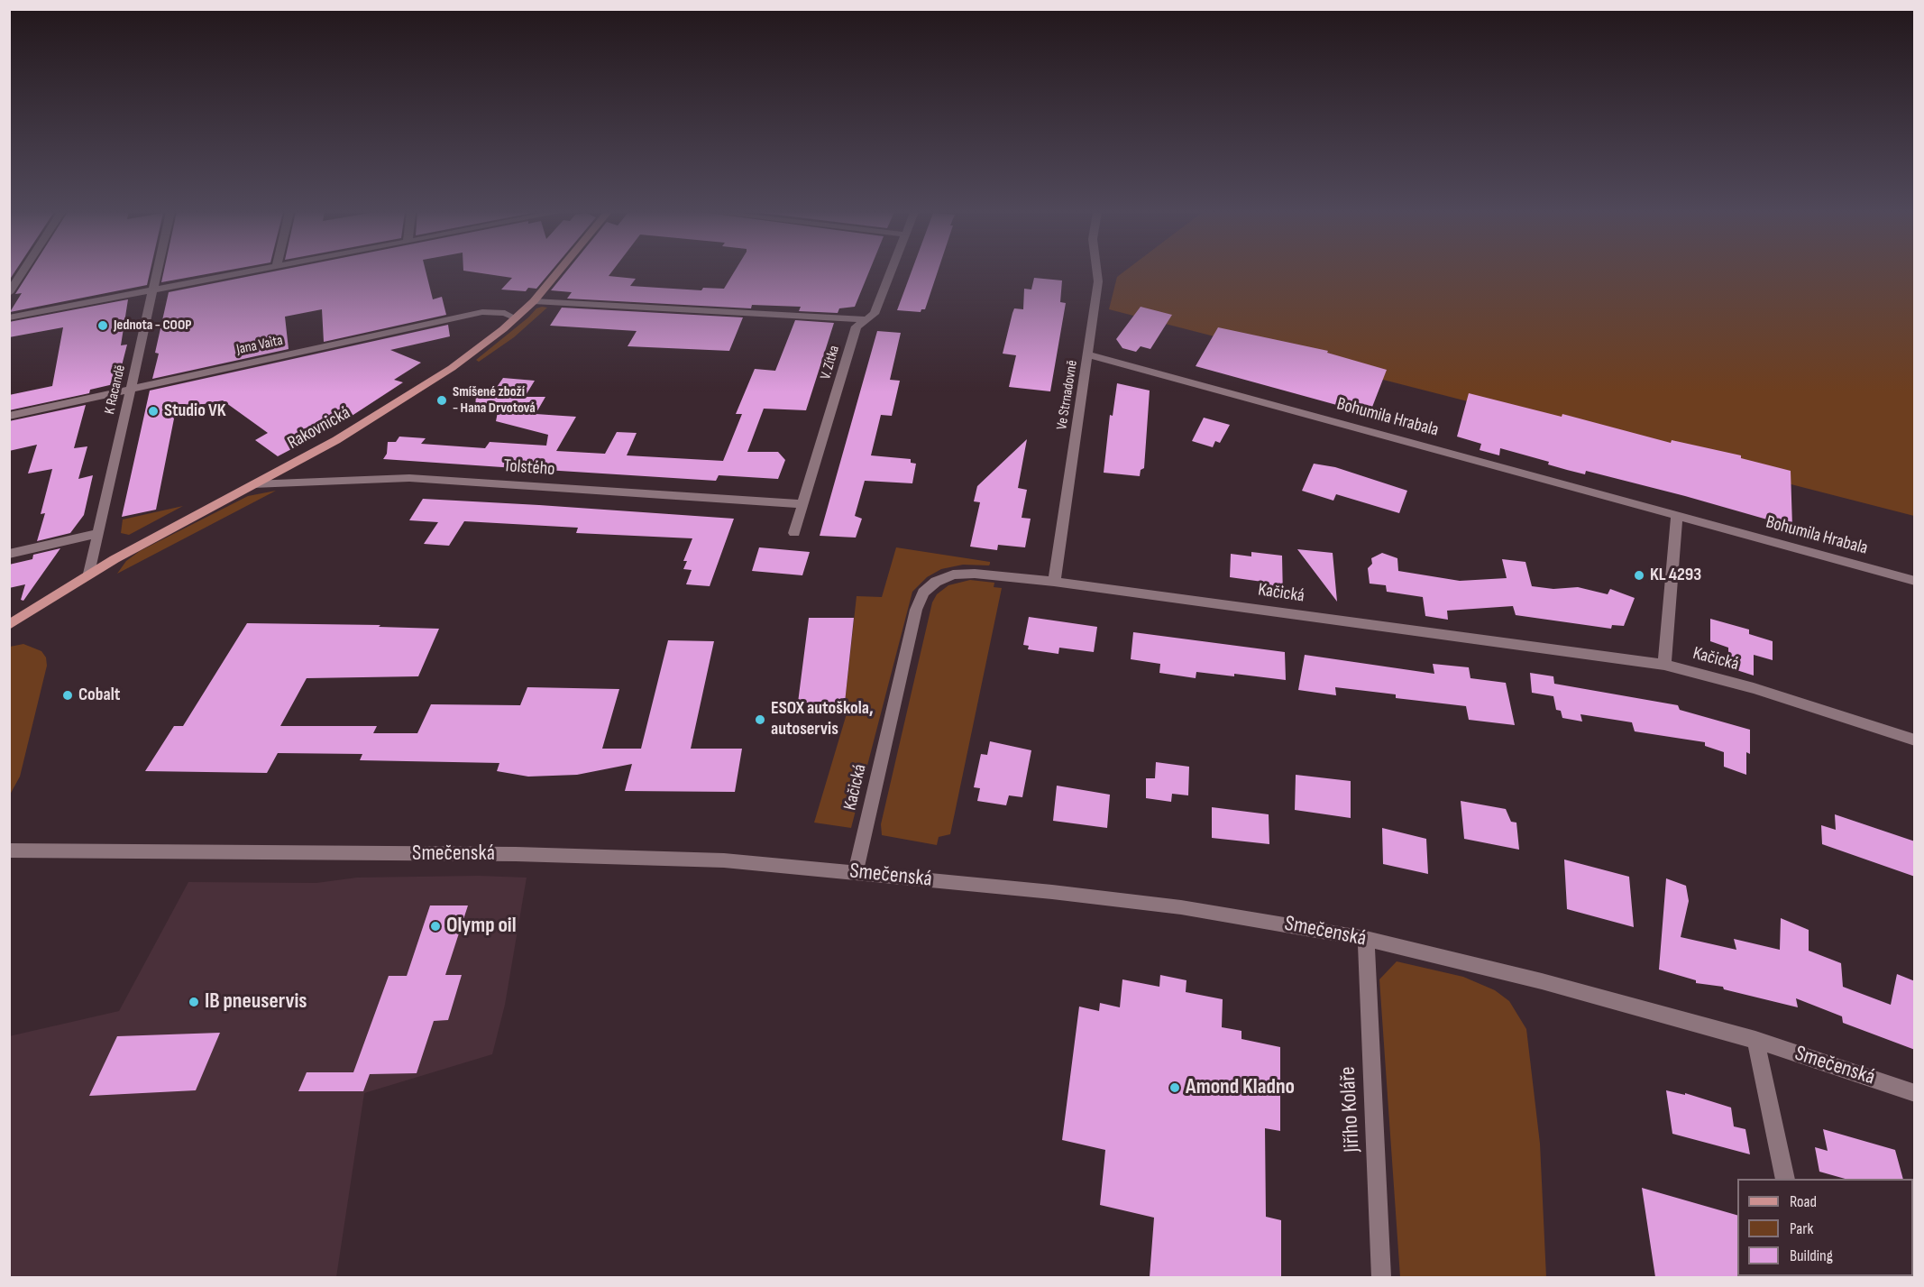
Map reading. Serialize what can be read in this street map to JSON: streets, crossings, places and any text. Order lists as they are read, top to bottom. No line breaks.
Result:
{"streets":{"main road":["Rakovnická"],"street":["Jana Vaita","V. Zítka","K Racandě","Ve Strnadovně","Bohumila Hrabala","Tolstého","Kačická","Smečenská","Jiřího Koláře"]},"crossings":[["Jana Vaita","K Racandě"],["Jana Vaita","Rakovnická"],["V. Zítka","Tolstého"],["K Racandě","Rakovnická"],["Ve Strnadovně","Bohumila Hrabala"],["Ve Strnadovně","Kačická"],["Rakovnická","Tolstého"],["Kačická","Smečenská"],["Smečenská","Jiřího Koláře"]],"places":["Jednota - COOP","Smíšené zboží - Hana Drvotová","Studio VK","KL 4293","Cobalt","ESOX autoškola, autoservis","Olymp oil","IB pneuservis","Amond Kladno"],"legend":["Road","Park","Building"]}
